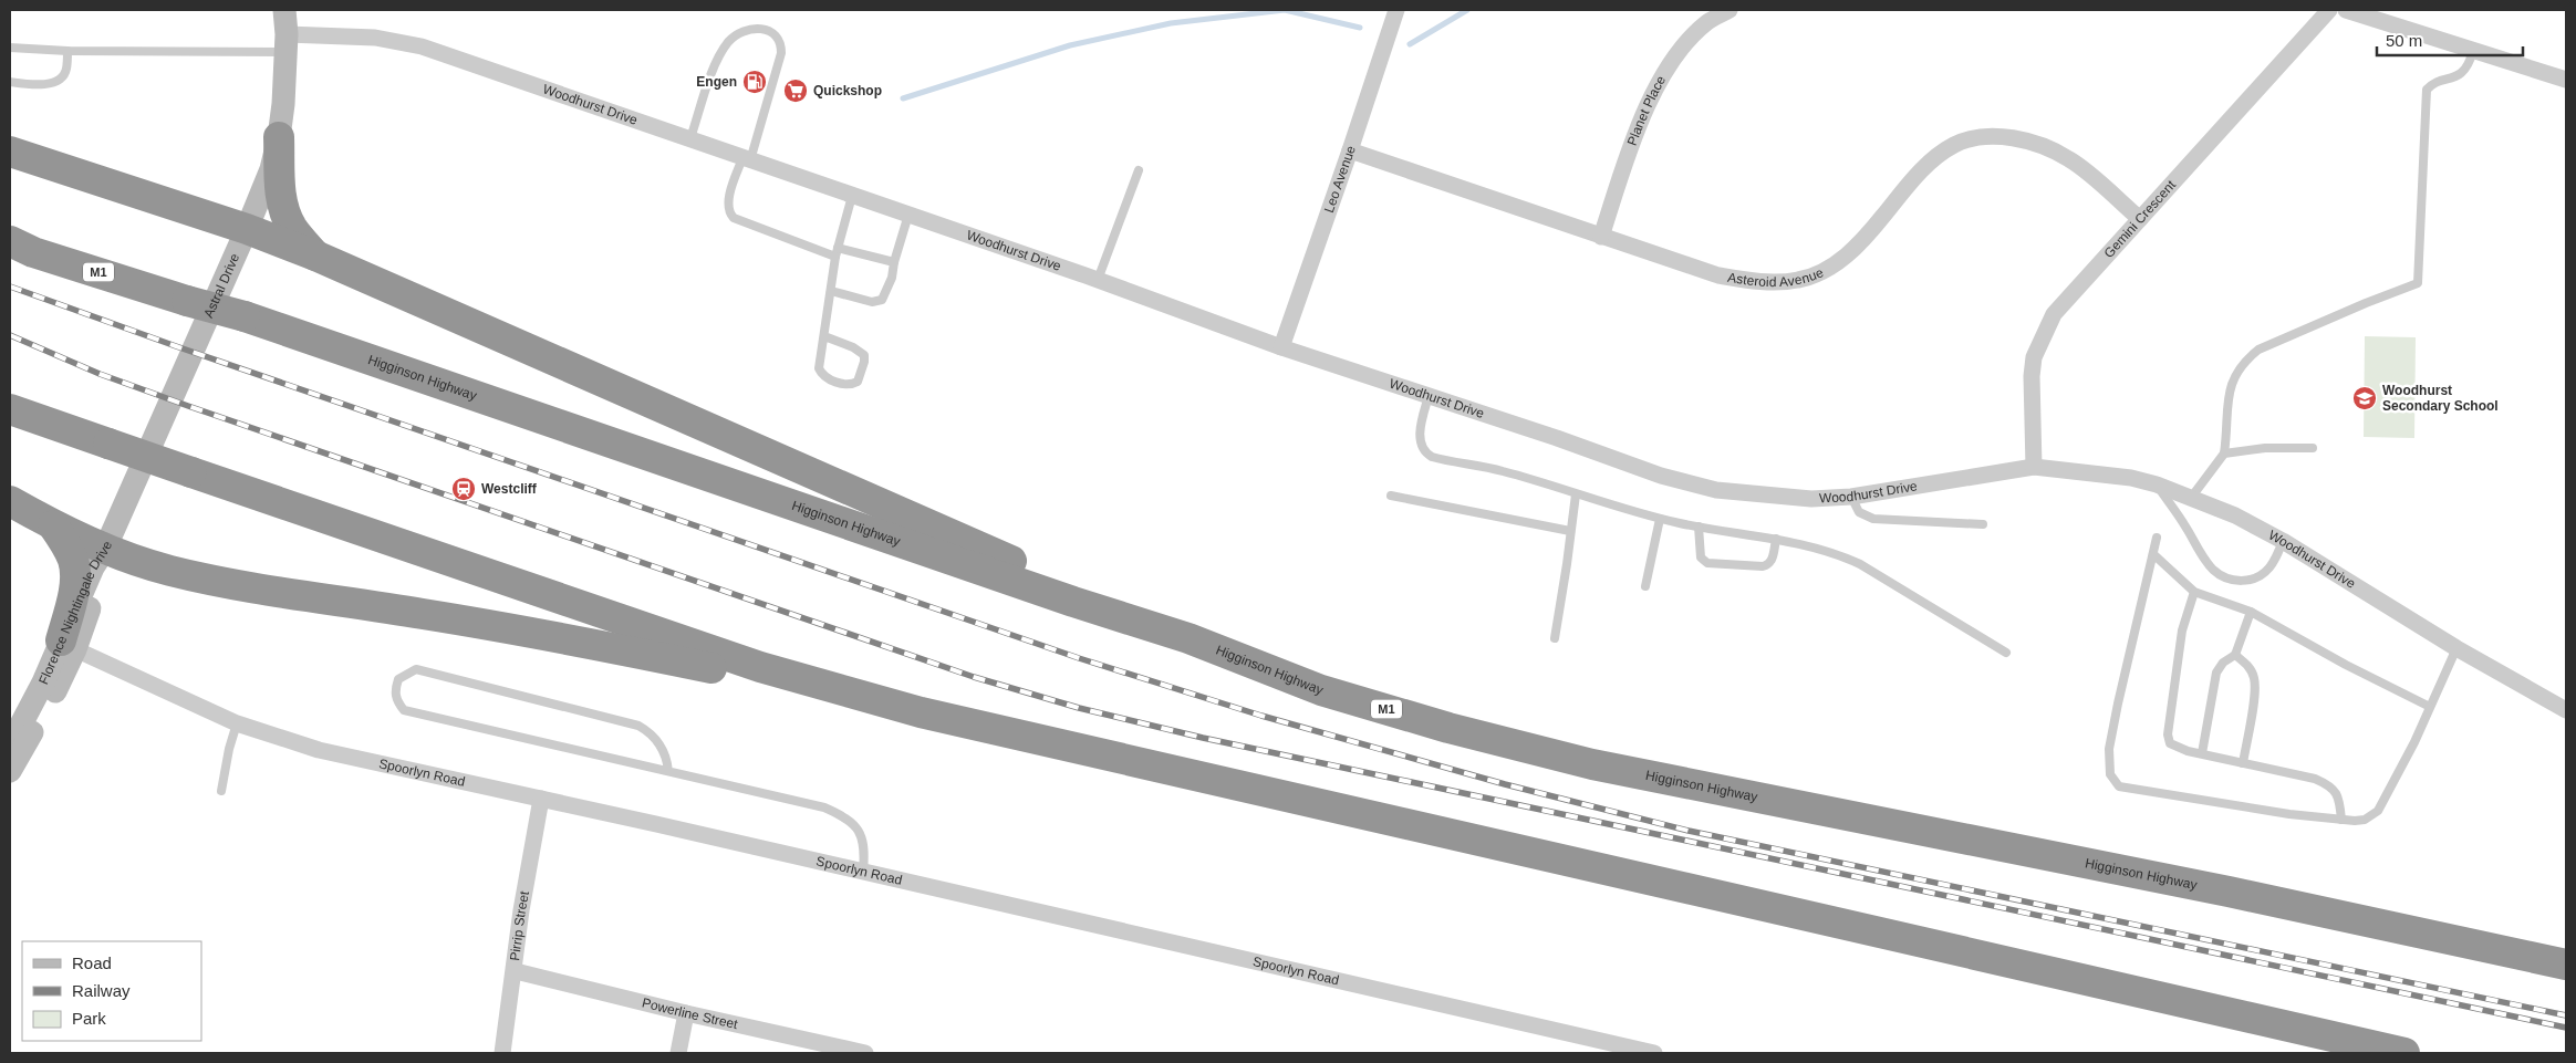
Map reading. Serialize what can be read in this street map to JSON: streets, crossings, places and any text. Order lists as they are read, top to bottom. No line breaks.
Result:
{"streets":{"highway":["M1","Higginson Highway"],"street":["Woodhurst Drive","Planet Place","Leo Avenue","Gemini Crescent","Asteroid Avenue","Astral Drive","Florence Nightingale Drive","Spoorlyn Road","Pirrip Street","Powerline Street"]},"crossings":[["Woodhurst Drive","Leo Avenue"],["Woodhurst Drive","Gemini Crescent"],["Woodhurst Drive","Astral Drive"],["Planet Place","Asteroid Avenue"],["Leo Avenue","Asteroid Avenue"],["Gemini Crescent","Asteroid Avenue"],["Astral Drive","Florence Nightingale Drive"],["Florence Nightingale Drive","Spoorlyn Road"],["Spoorlyn Road","Pirrip Street"],["Pirrip Street","Powerline Street"]],"places":{"fuel station":["Engen"],"supermarket":["Quickshop"],"school or university":["Woodhurst Secondary School"],"station":["Westcliff"]},"legend":["Road","Railway","Park"],"scale_bar":"50 m"}
